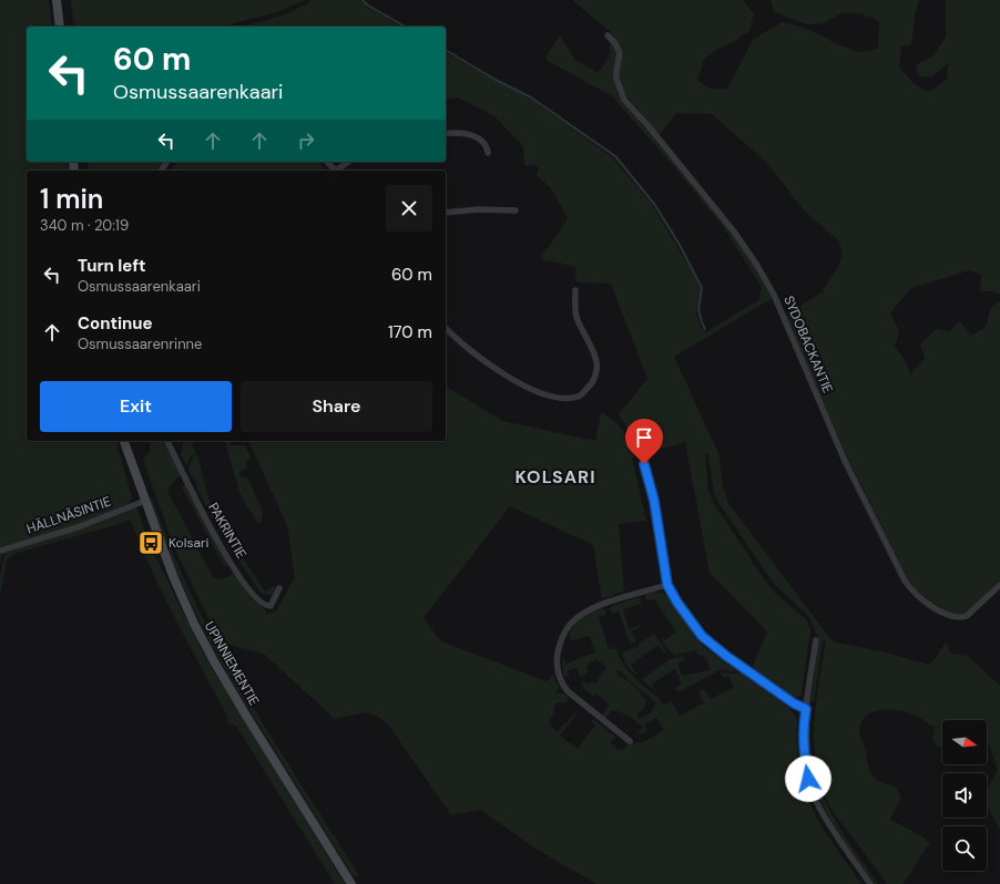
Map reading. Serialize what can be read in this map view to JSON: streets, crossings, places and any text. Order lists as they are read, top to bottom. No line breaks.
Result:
{"streets":{"main road":["UPINNIEMENTIE"],"street":["SYDOBACKANTIE","HÄLLNÄSINTIE","PAKRINTIE"]},"crossings":[["HÄLLNÄSINTIE","UPINNIEMENTIE"]],"districts":["KOLSARI"],"places":{"bus stop":["Kolsari"]},"north":"right","page":{"turn":["60 m","Osmussaarenkaari"],"heading":["1 min","340 m · 20:19"],"list":[{"name":"Turn left","note":"Osmussaarenkaari","value":"60 m"},{"name":"Continue","note":"Osmussaarenrinne","value":"170 m"}],"buttons":["Exit","Share"]}}
